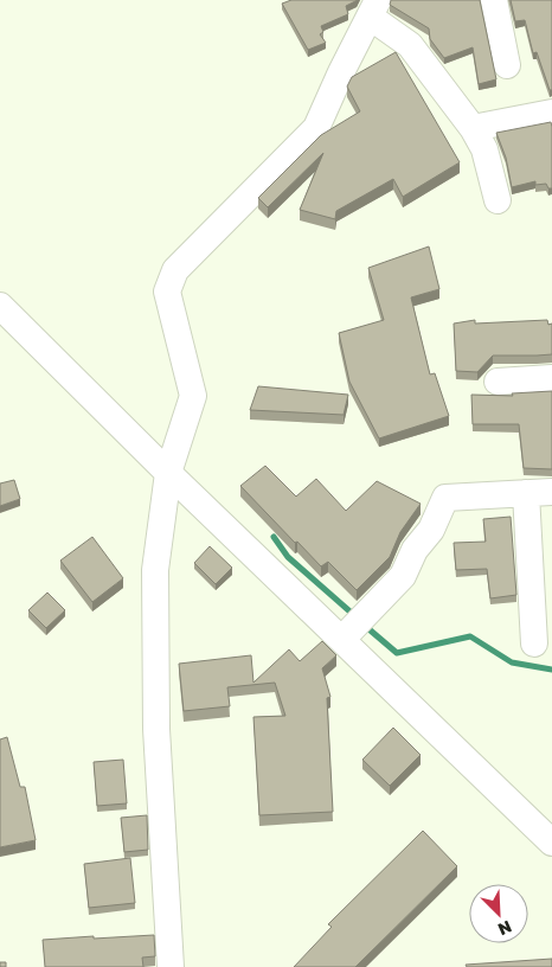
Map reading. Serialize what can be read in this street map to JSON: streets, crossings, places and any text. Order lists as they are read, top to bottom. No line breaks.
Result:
{"north":"bottom right"}
